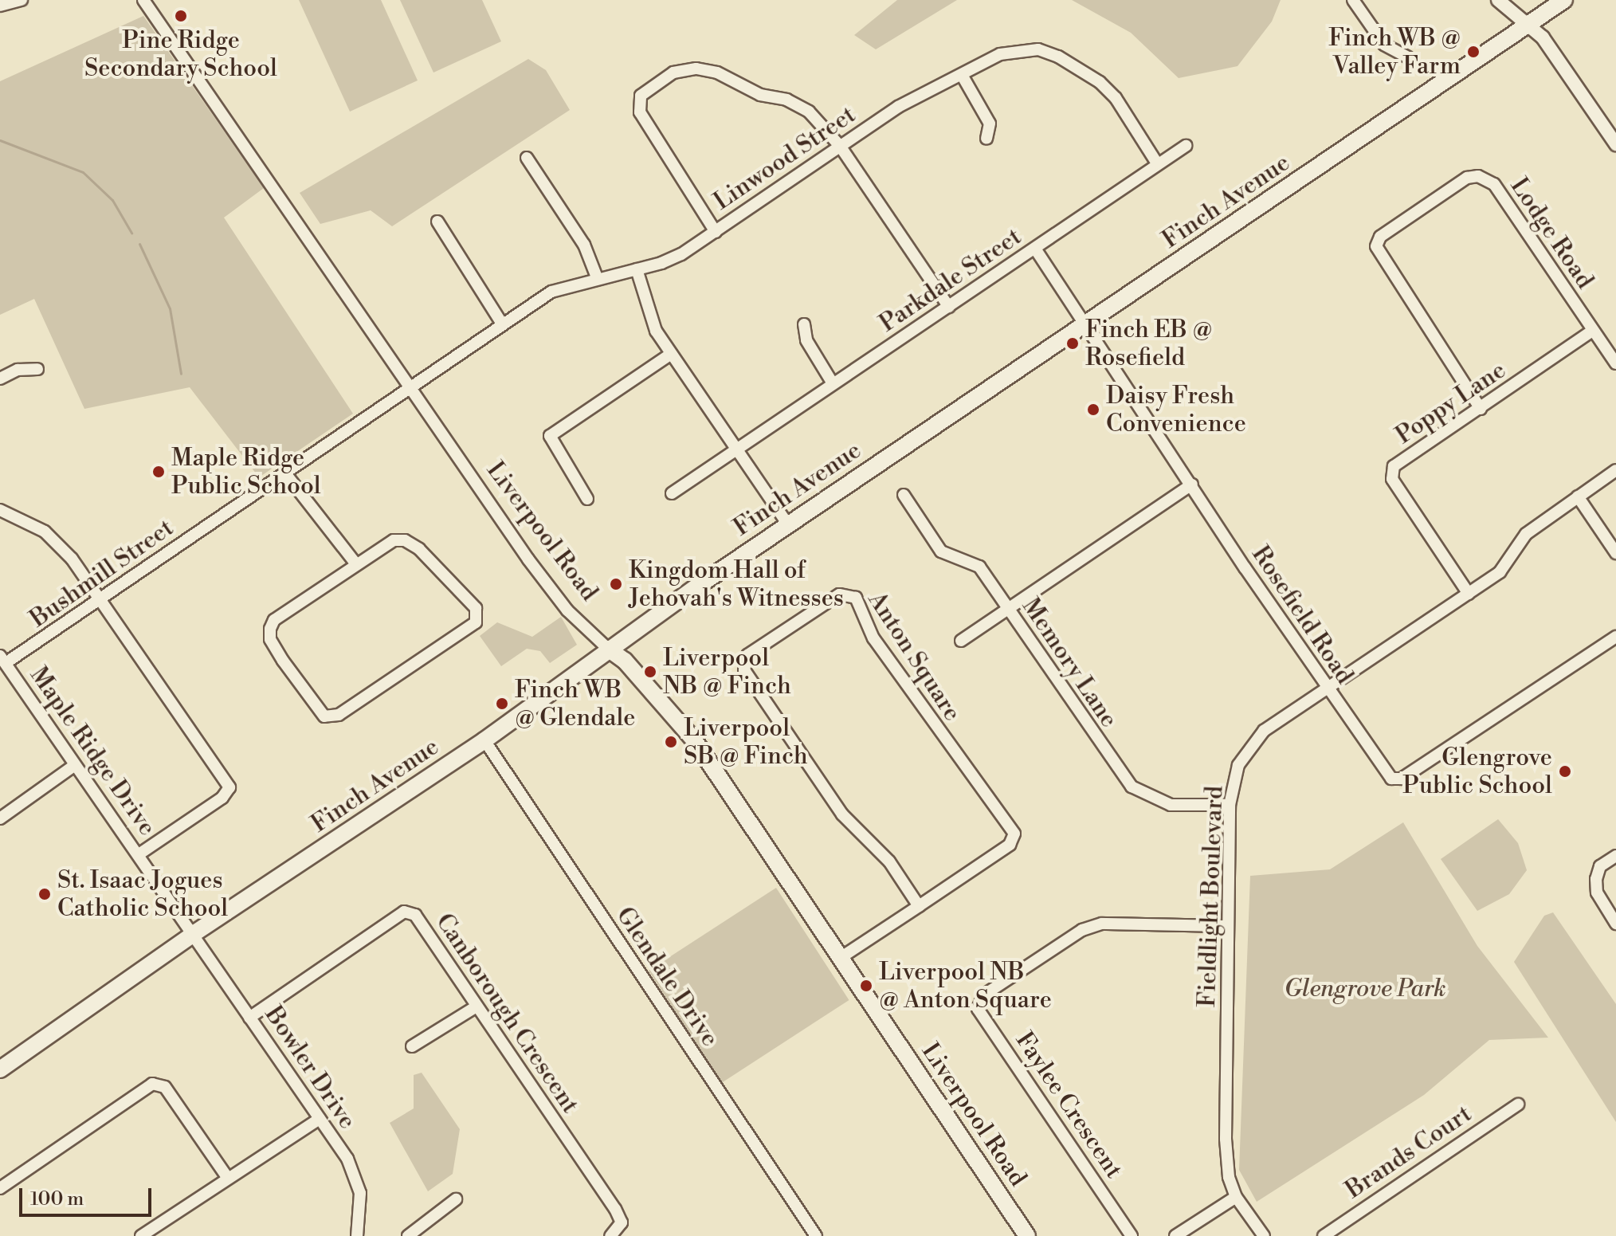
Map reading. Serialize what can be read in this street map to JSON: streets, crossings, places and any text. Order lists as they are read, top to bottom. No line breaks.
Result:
{"streets":{"main road":["Finch Avenue","Liverpool Road"],"street":["Linwood Street","Lodge Road","Parkdale Street","Poppy Lane","Bushmill Street","Rosefield Road","Anton Square","Memory Lane","Maple Ridge Drive","Fieldlight Boulevard","Glendale Drive","Canborough Crescent","Bowler Drive","Faylee Crescent","Brands Court"]},"crossings":[["Linwood Street","Parkdale Street"],["Linwood Street","Liverpool Road"],["Linwood Street","Bushmill Street"],["Finch Avenue","Liverpool Road"],["Finch Avenue","Rosefield Road"],["Finch Avenue","Maple Ridge Drive"],["Finch Avenue","Glendale Drive"],["Finch Avenue","Bowler Drive"],["Lodge Road","Poppy Lane"],["Parkdale Street","Rosefield Road"],["Poppy Lane","Fieldlight Boulevard"],["Liverpool Road","Bushmill Street"],["Liverpool Road","Anton Square"],["Bushmill Street","Maple Ridge Drive"],["Rosefield Road","Fieldlight Boulevard"],["Memory Lane","Fieldlight Boulevard"],["Maple Ridge Drive","Bowler Drive"],["Fieldlight Boulevard","Faylee Crescent"],["Canborough Crescent","Bowler Drive"]],"parks":["Glengrove Park"],"places":["Pine Ridge Secondary School","Finch WB @ Valley Farm","Finch EB @ Rosefield","Daisy Fresh Convenience","Maple Ridge Public School","Kingdom Hall of Jehovah's Witnesses","Liverpool NB @ Finch","Finch WB @ Glendale","Liverpool SB @ Finch","Glengrove Public School","St. Isaac Jogues Catholic School","Liverpool NB @ Anton Square"],"scale_bar":"100 m"}
